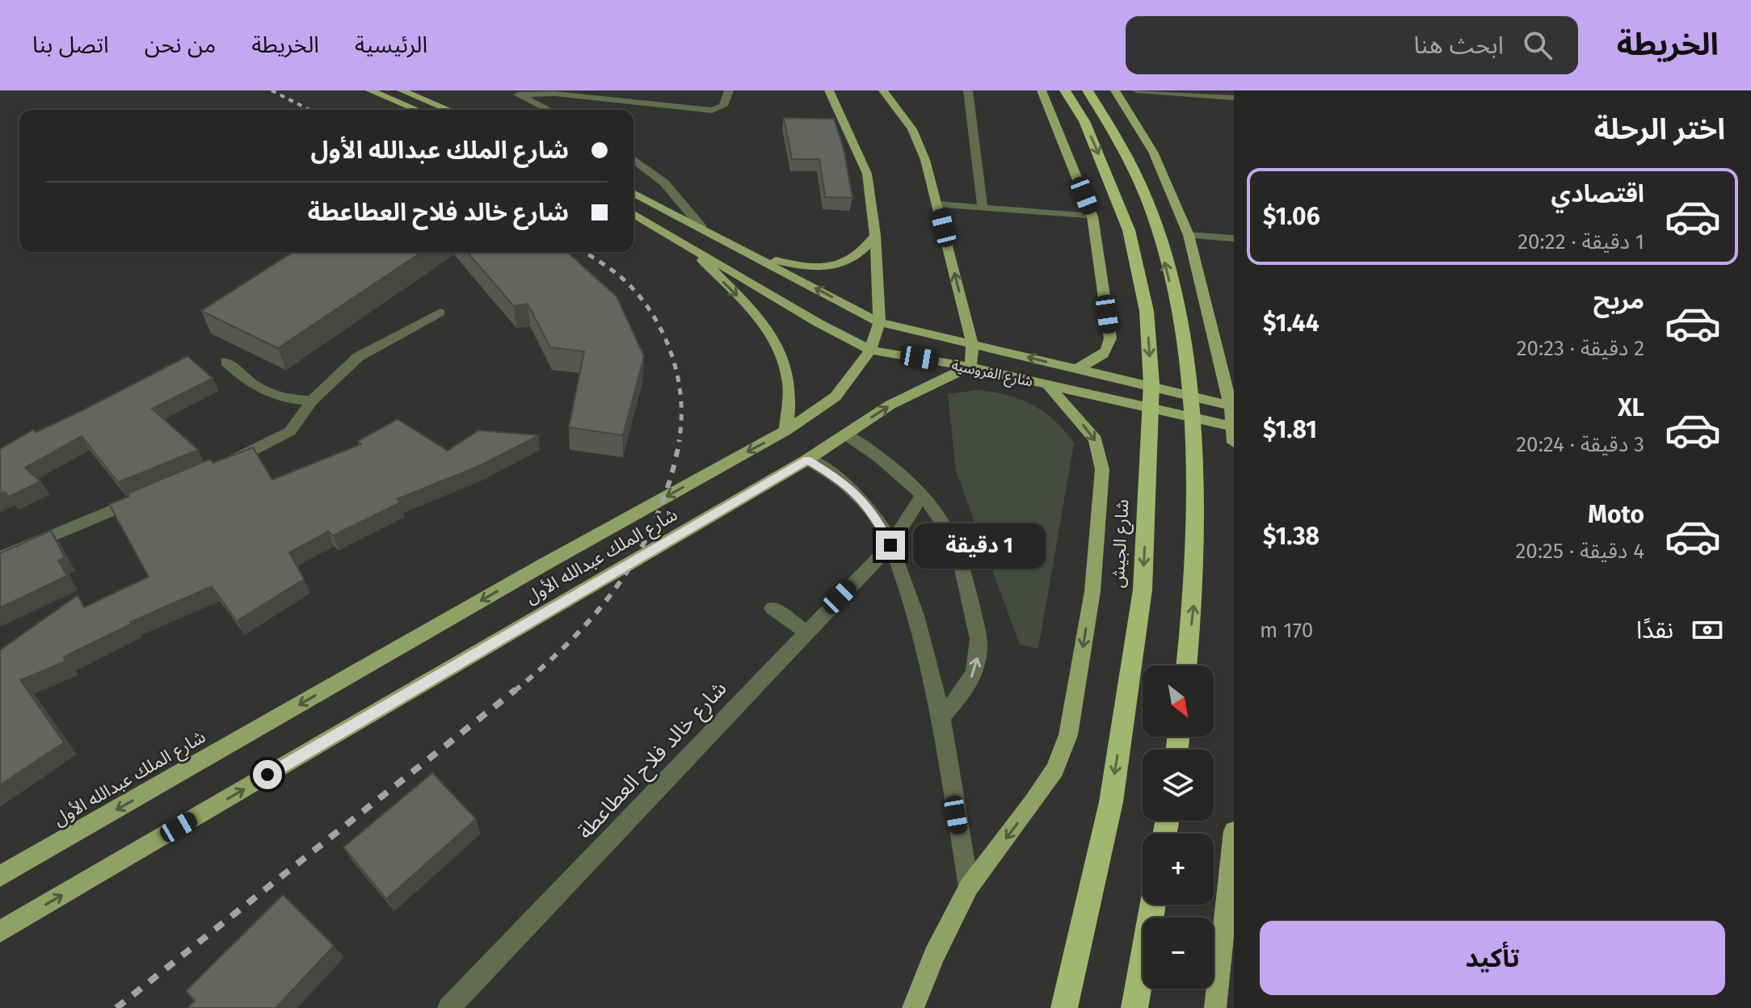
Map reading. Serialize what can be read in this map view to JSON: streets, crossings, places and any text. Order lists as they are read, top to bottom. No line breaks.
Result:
{"streets":{"highway":["شارع الجيش"],"main road":["شارع الفروسية","شارع الملك عبدالله الأول"],"street":["شارع خالد فلاح العطاعطة"]},"crossings":[["شارع الفروسية","شارع الملك عبدالله الأول"]],"north":"bottom right","page":{"header":"الخريطة","search":"ابحث هنا","nav":["الرئيسية","الخريطة","من نحن","اتصل بنا"],"heading":"اختر الرحلة","banner":["شارع الملك عبدالله الأول","شارع خالد فلاح العطاعطة"],"list":[{"name":"اقتصادي","note":"1 دقيقة · 20:22","value":"$1.06"},{"name":"مريح","note":"2 دقيقة · 20:23","value":"$1.44"},{"name":"XL","note":"3 دقيقة · 20:24","value":"$1.81"},{"name":"Moto","note":"4 دقيقة · 20:25","value":"$1.38"}],"bubble":"1 دقيقة","pay":["نقدًا","170 m"],"map_buttons":["+","−"],"buttons":"تأكيد"}}
